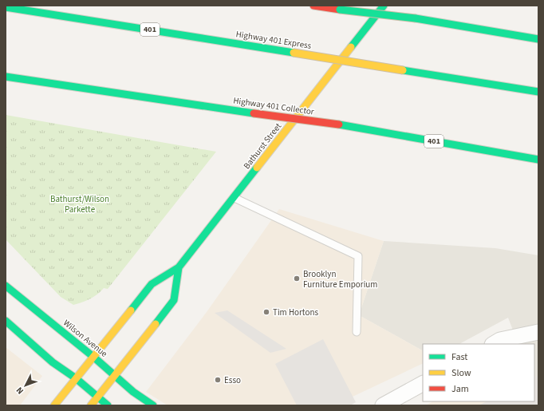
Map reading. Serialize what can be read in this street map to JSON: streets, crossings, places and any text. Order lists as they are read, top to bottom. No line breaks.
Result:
{"streets":{"main road":["401","Highway 401 Express","Highway 401 Collector","Bathurst Street","Wilson Avenue"]},"crossings":[["Bathurst Street","Wilson Avenue"]],"parks":["Bathurst/Wilson Parkette"],"places":["Brooklyn Furniture Emporium","Tim Hortons","Esso"],"legend":["Fast","Slow","Jam"],"north":"bottom left"}
